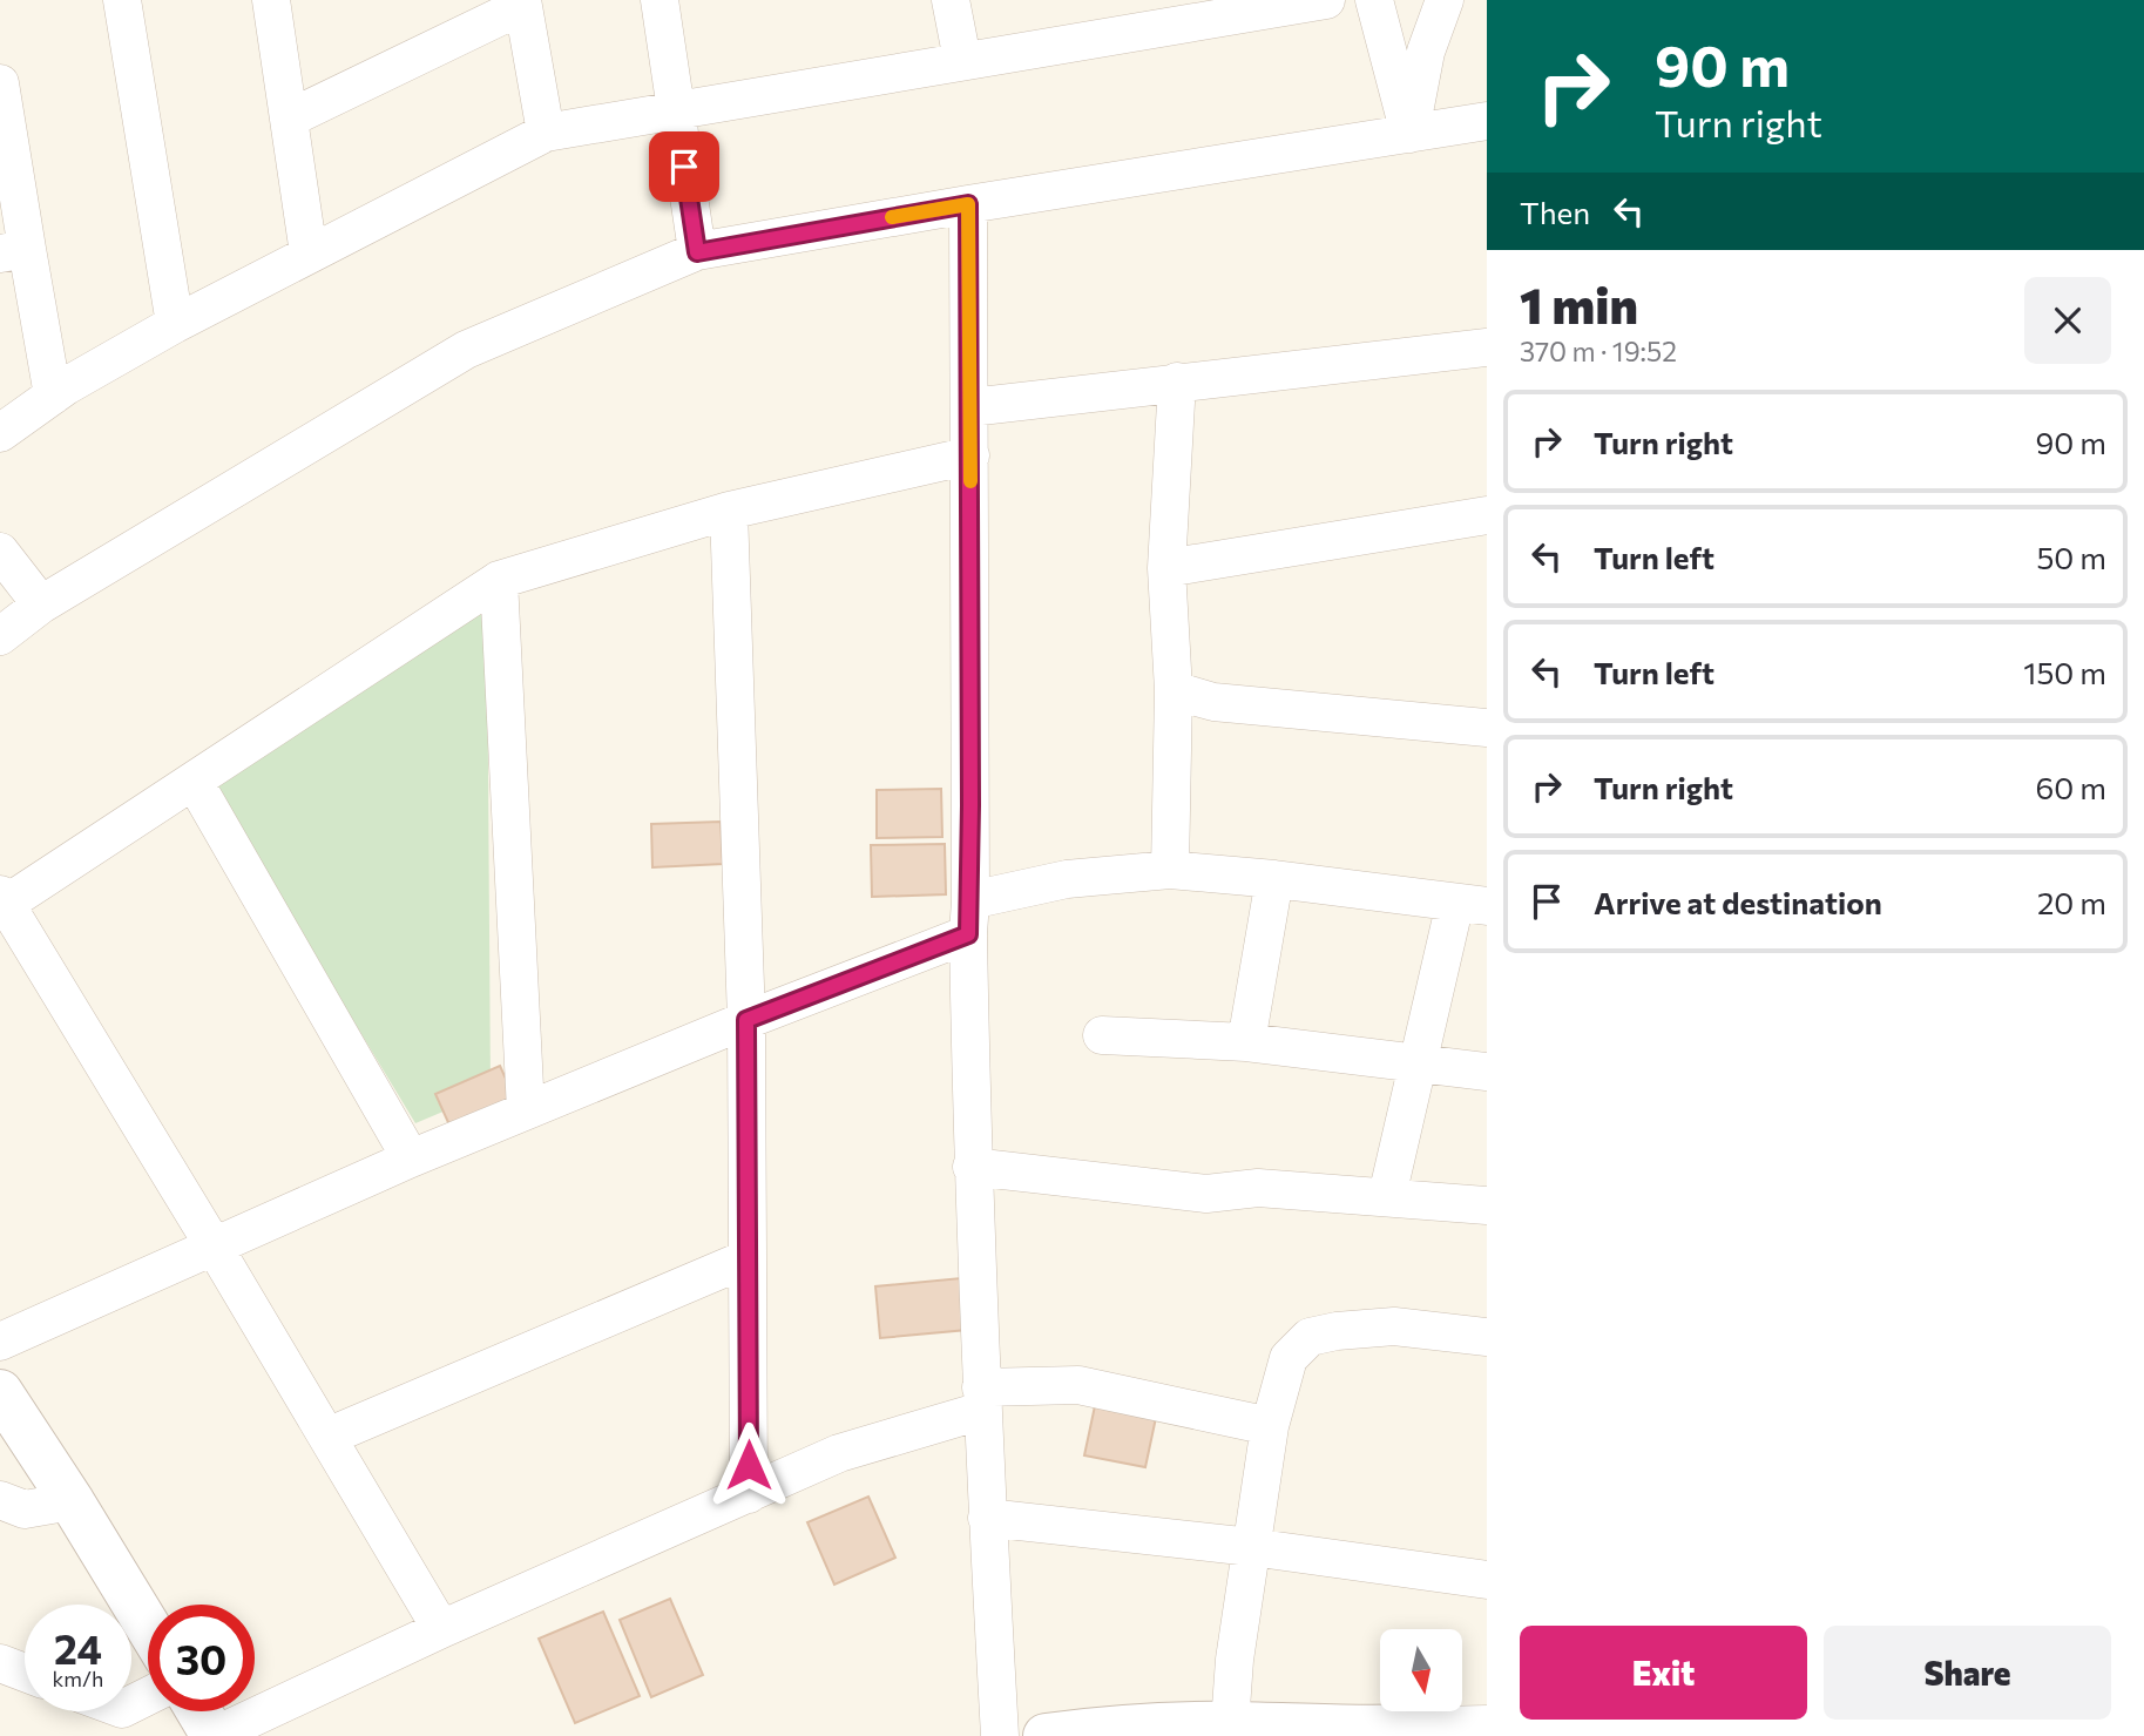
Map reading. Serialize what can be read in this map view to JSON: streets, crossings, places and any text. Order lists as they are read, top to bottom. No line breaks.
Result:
{"north":"bottom","page":{"turn":["90 m","Turn right"],"then":"Then","heading":["1 min","370 m · 19:52"],"list":[{"name":"Turn right","value":"90 m"},{"name":"Turn left","value":"50 m"},{"name":"Turn left","value":"150 m"},{"name":"Turn right","value":"60 m"},{"name":"Arrive at destination","value":"20 m"}],"speed":"24 km/h","limit":"30","buttons":["Exit","Share"]}}
